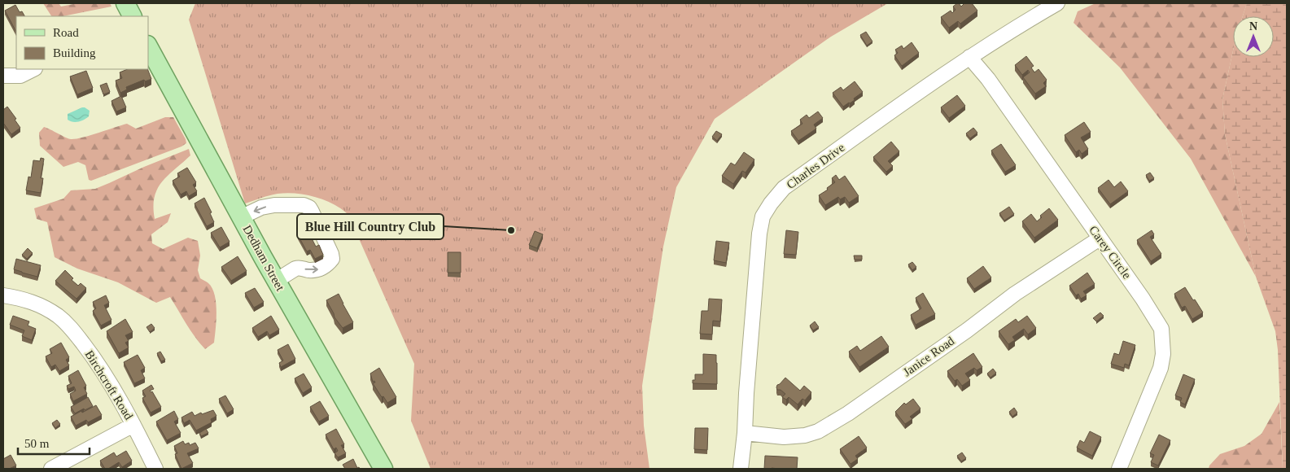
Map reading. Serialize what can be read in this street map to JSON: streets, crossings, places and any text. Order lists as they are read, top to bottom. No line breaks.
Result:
{"streets":{"main road":["Dedham Street"],"street":["Charles Drive","Carey Circle","Janice Road","Birchcroft Road"]},"crossings":[["Charles Drive","Carey Circle"],["Charles Drive","Janice Road"],["Carey Circle","Janice Road"]],"places":["Blue Hill Country Club"],"legend":["Road","Building"],"scale_bar":"50 m","north":"top"}
